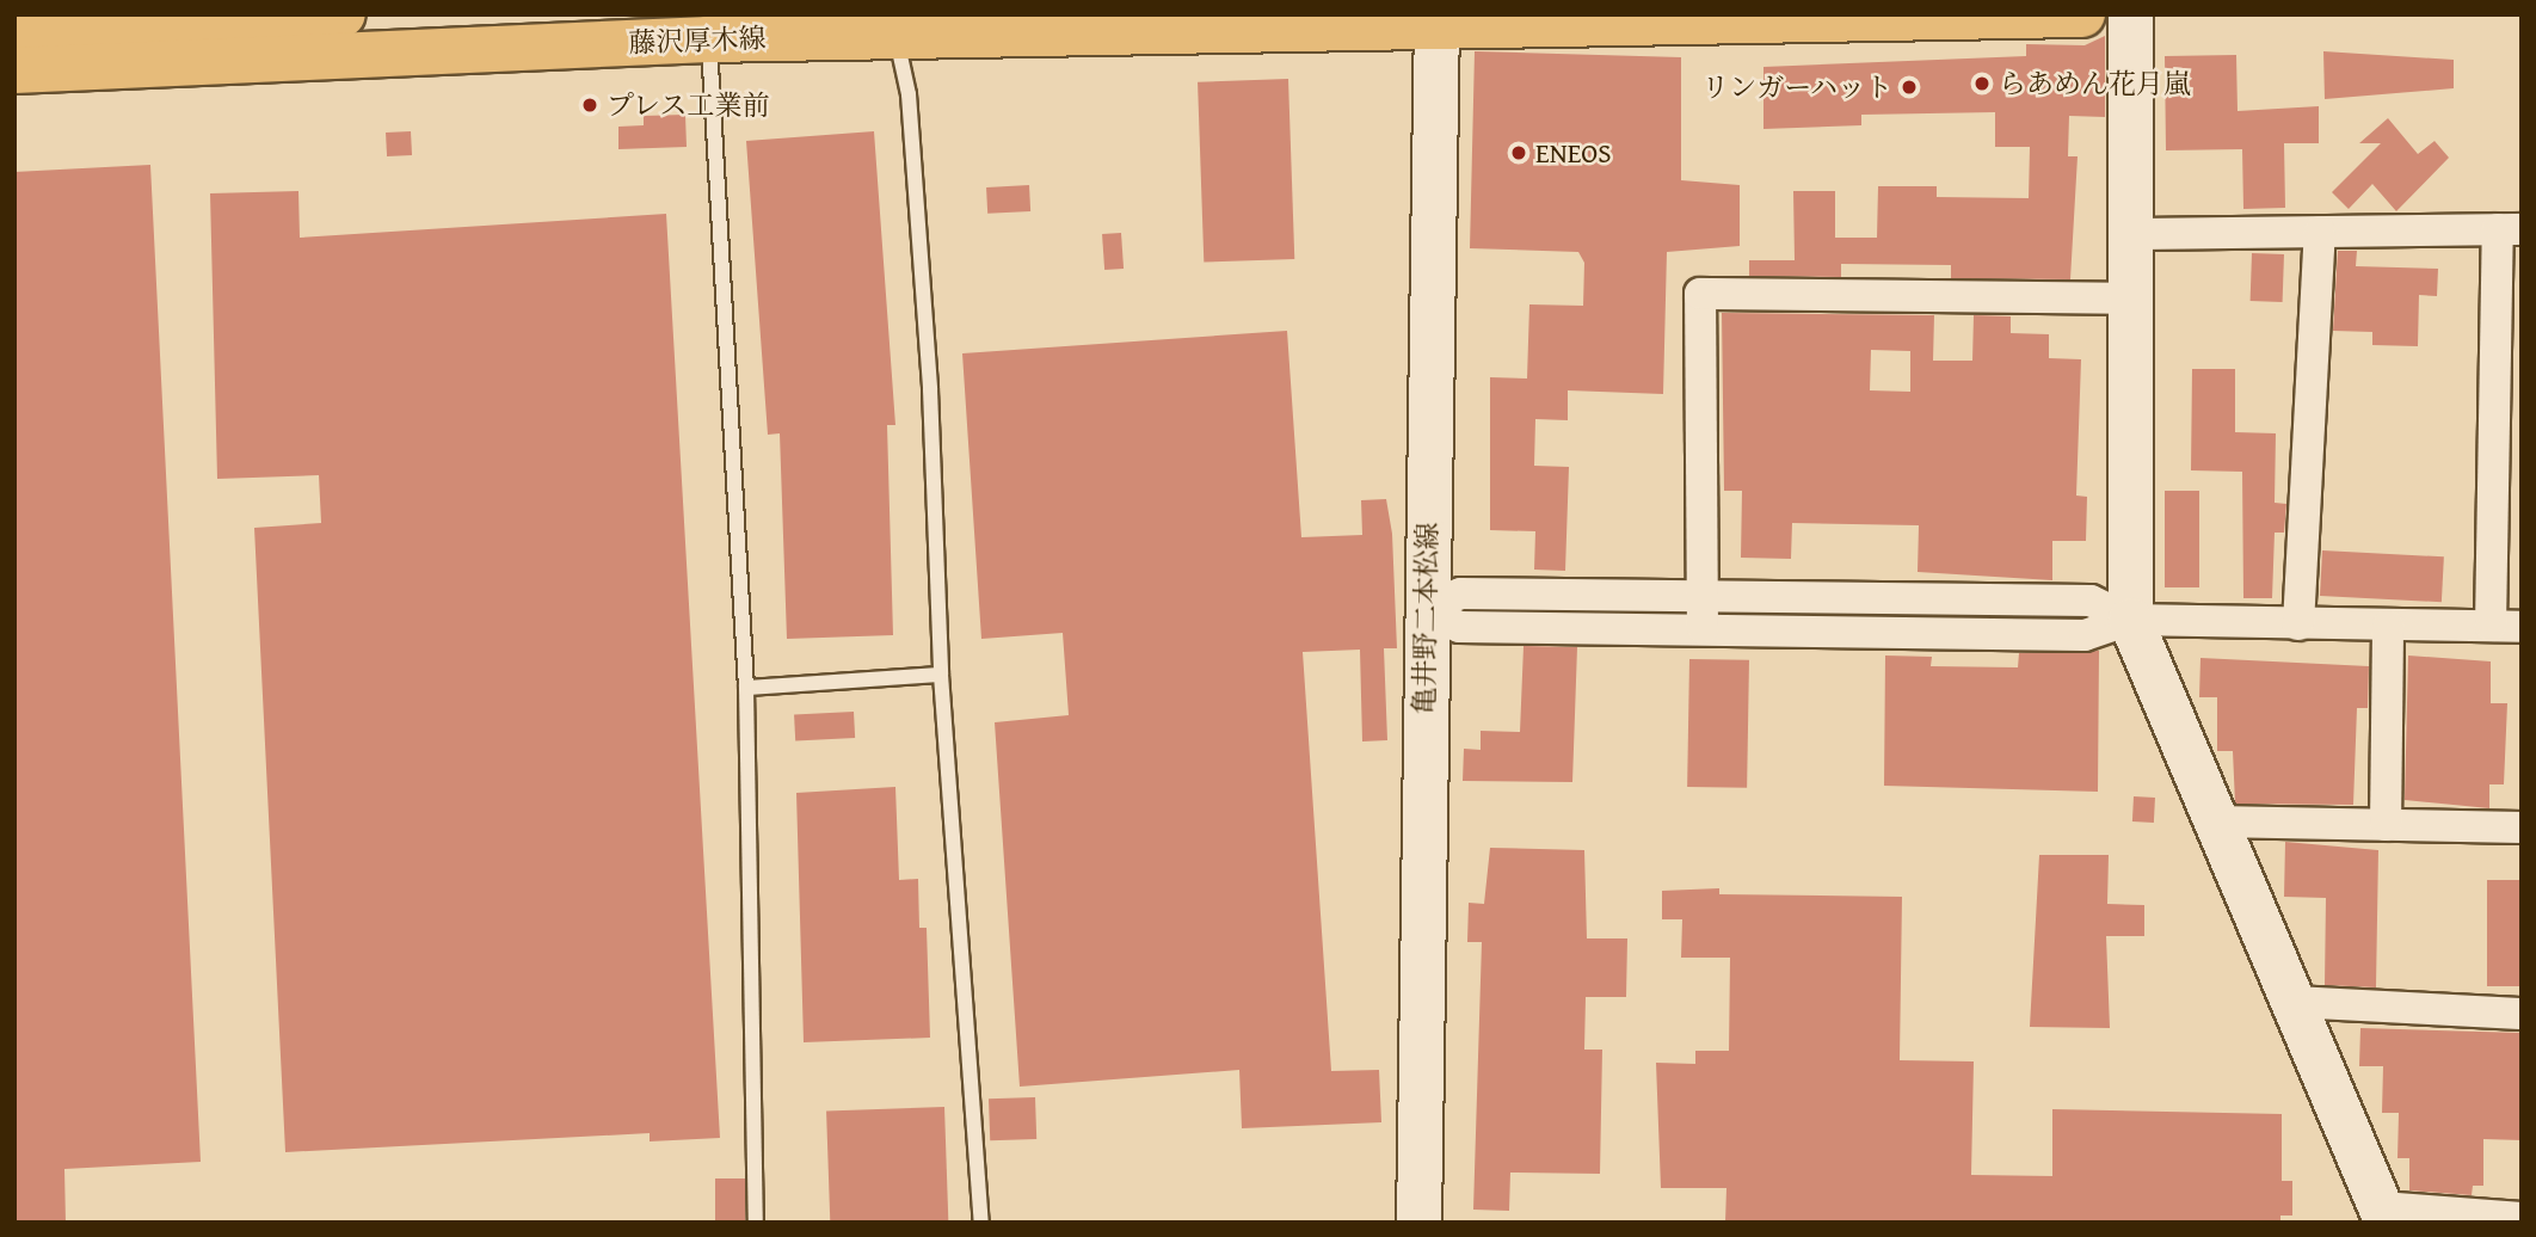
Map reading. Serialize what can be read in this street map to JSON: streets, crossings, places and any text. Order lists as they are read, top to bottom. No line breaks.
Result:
{"streets":{"main road":["藤沢厚木線"],"street":["亀井野二本松線"]},"crossings":[["藤沢厚木線","亀井野二本松線"]],"places":["らあめん花月嵐","リンガーハット","プレス工業前","ENEOS"]}
